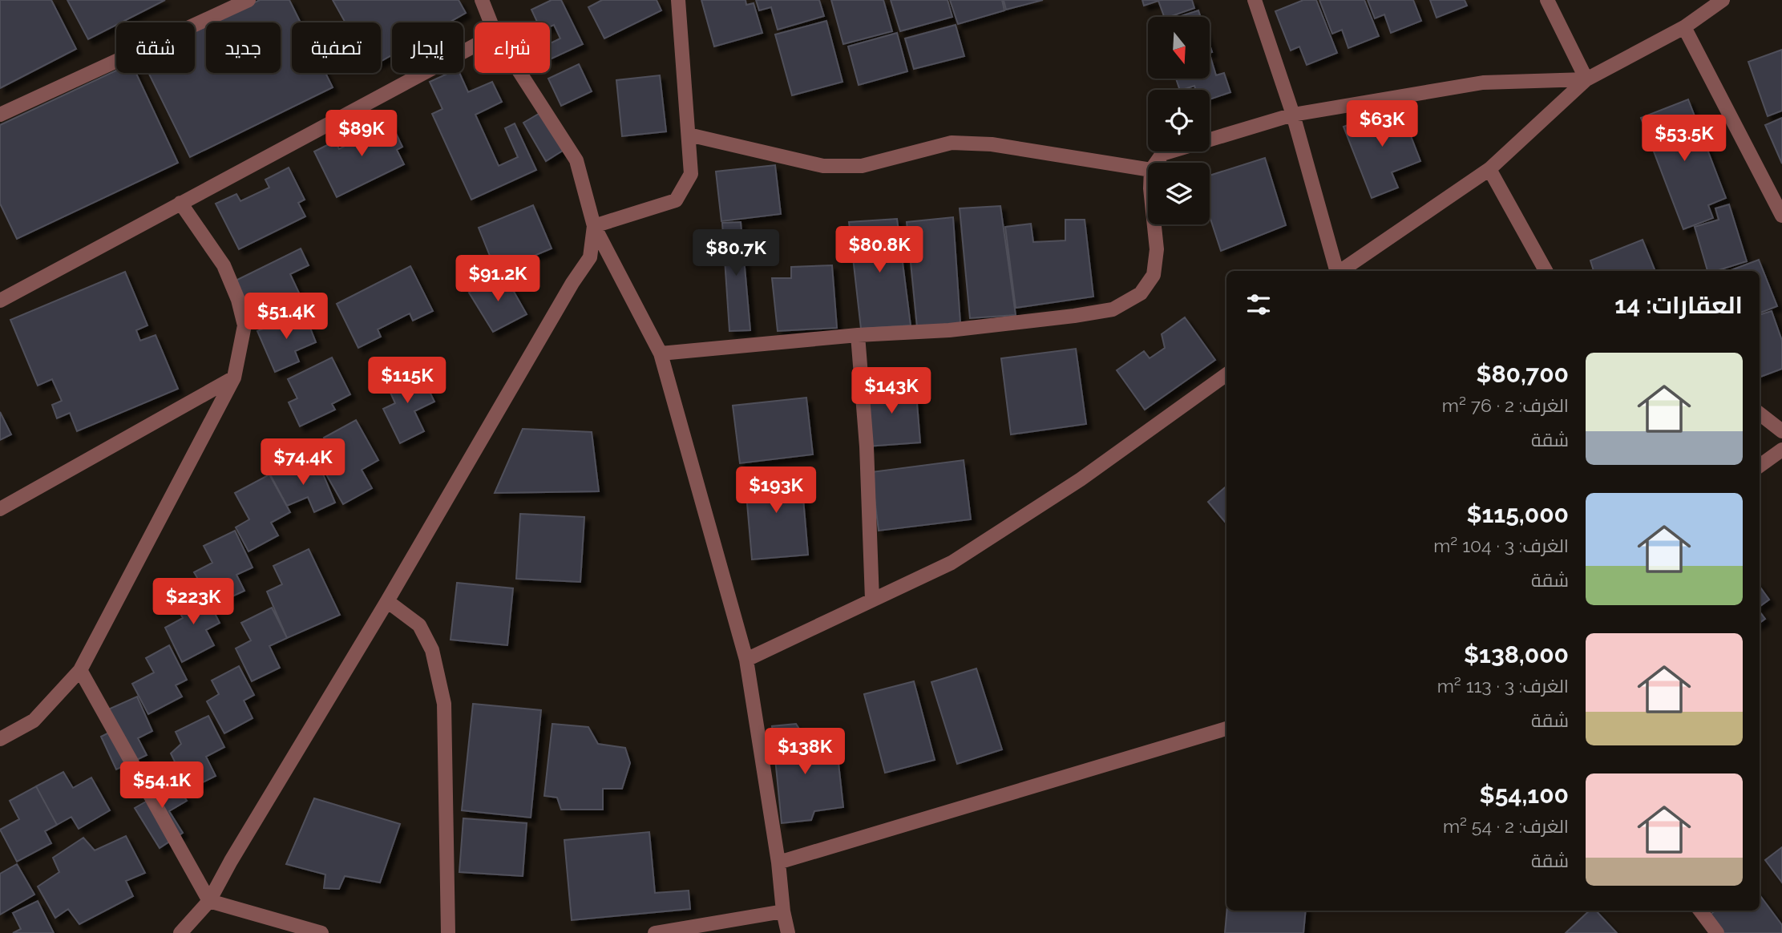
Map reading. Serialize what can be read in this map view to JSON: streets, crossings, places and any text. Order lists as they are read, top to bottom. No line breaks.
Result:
{"north":"bottom","page":{"chip":["شراء","إيجار","تصفية","جديد","شقة"],"price":["$63K","$89K","$53.5K","$80.8K","$80.7K","$91.2K","$51.4K","$115K","$143K","$74.4K","$193K","$223K","$138K","$54.1K"],"heading":"العقارات: 14","list":[{"name":"$80,700","note":"الغرف: 2 · 76 m² · شقة"},{"name":"$115,000","note":"الغرف: 3 · 104 m² · شقة"},{"name":"$138,000","note":"الغرف: 3 · 113 m² · شقة"},{"name":"$54,100","note":"الغرف: 2 · 54 m² · شقة"}]}}
